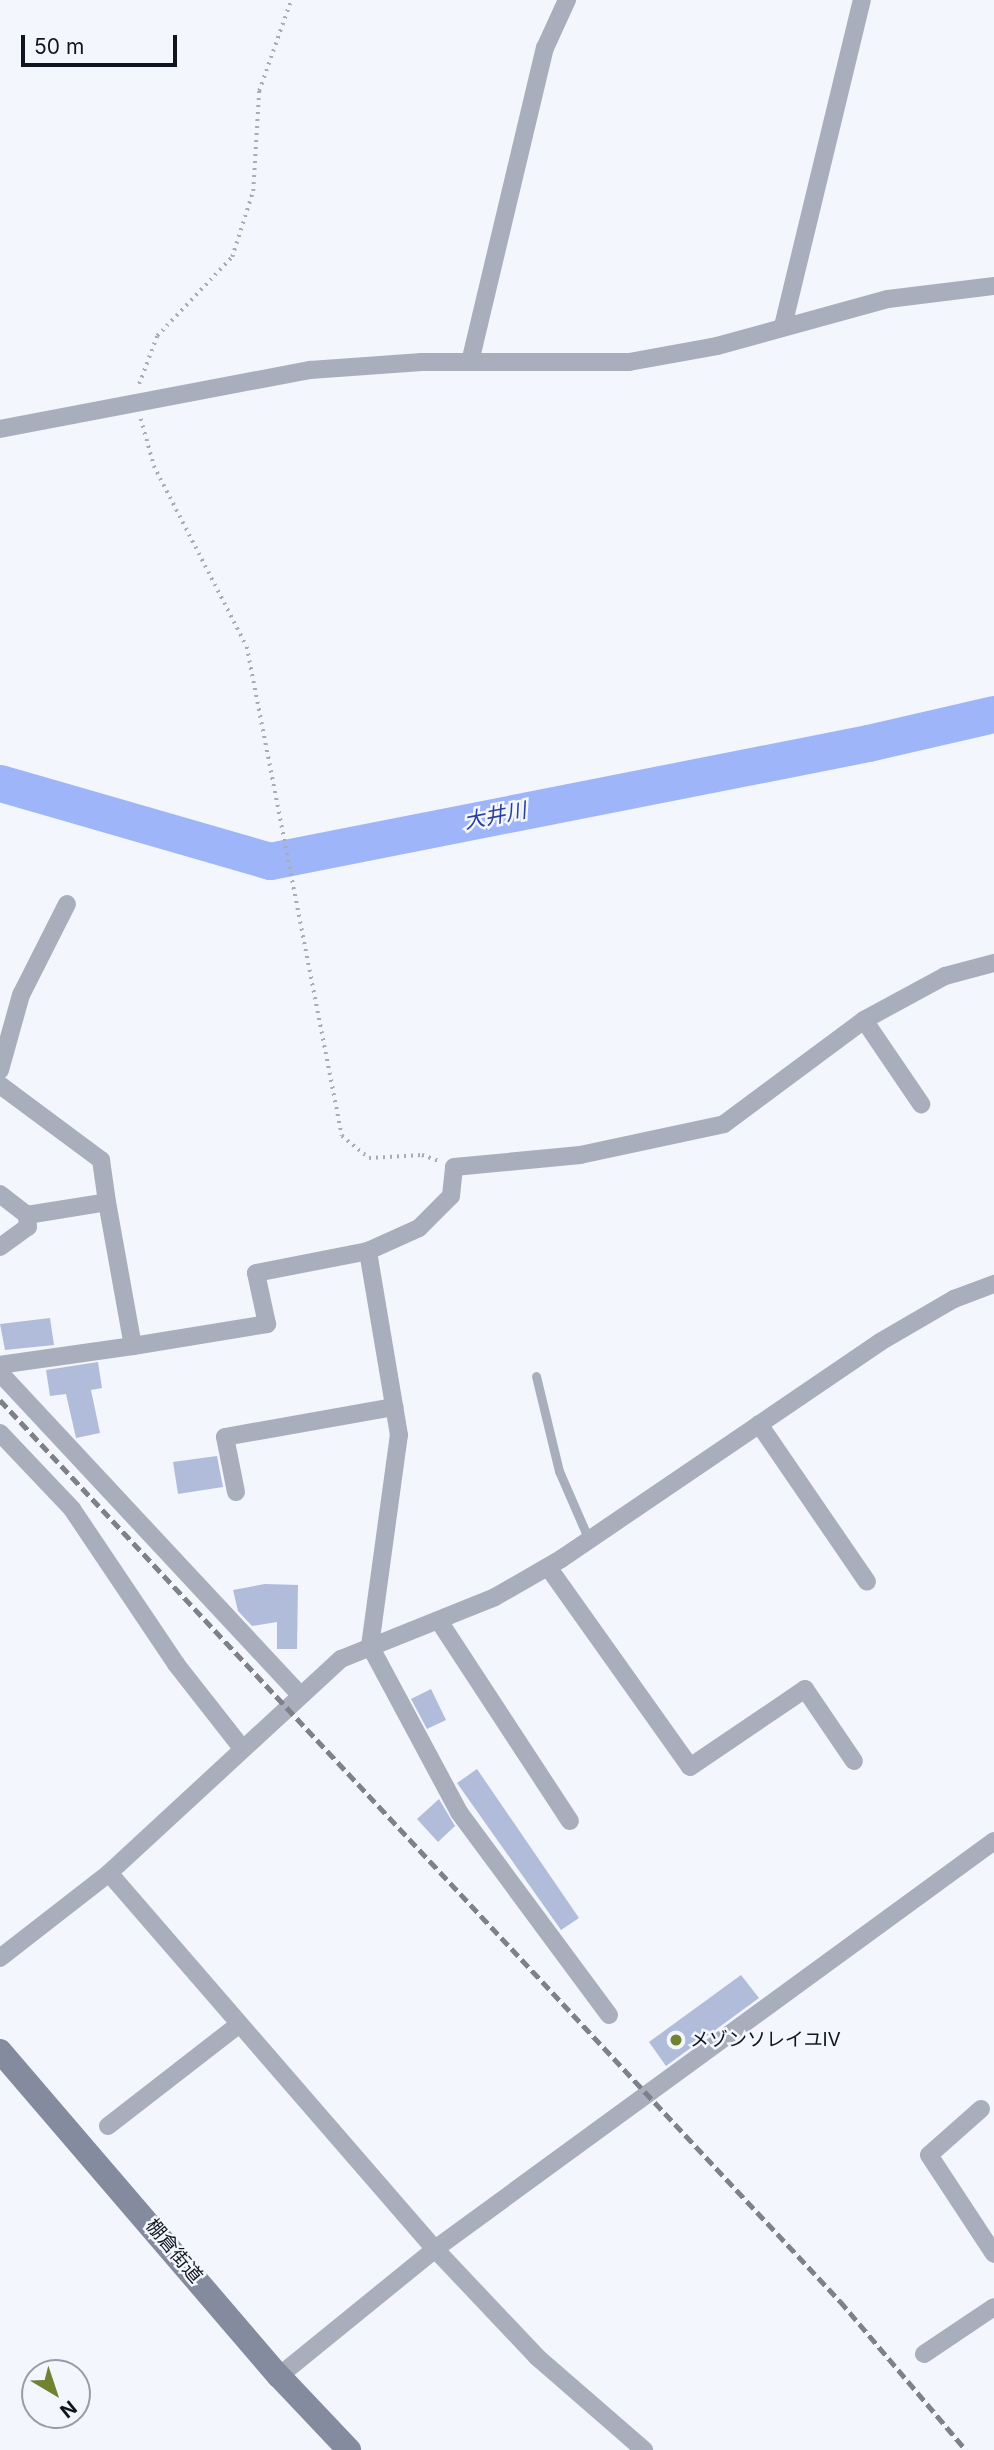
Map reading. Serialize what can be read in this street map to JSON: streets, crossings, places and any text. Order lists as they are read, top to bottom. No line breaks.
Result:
{"streets":{"street":["棚倉街道"]},"water":["大井川"],"places":["メゾンソレイユⅣ"],"scale_bar":"50 m","north":"bottom right"}
